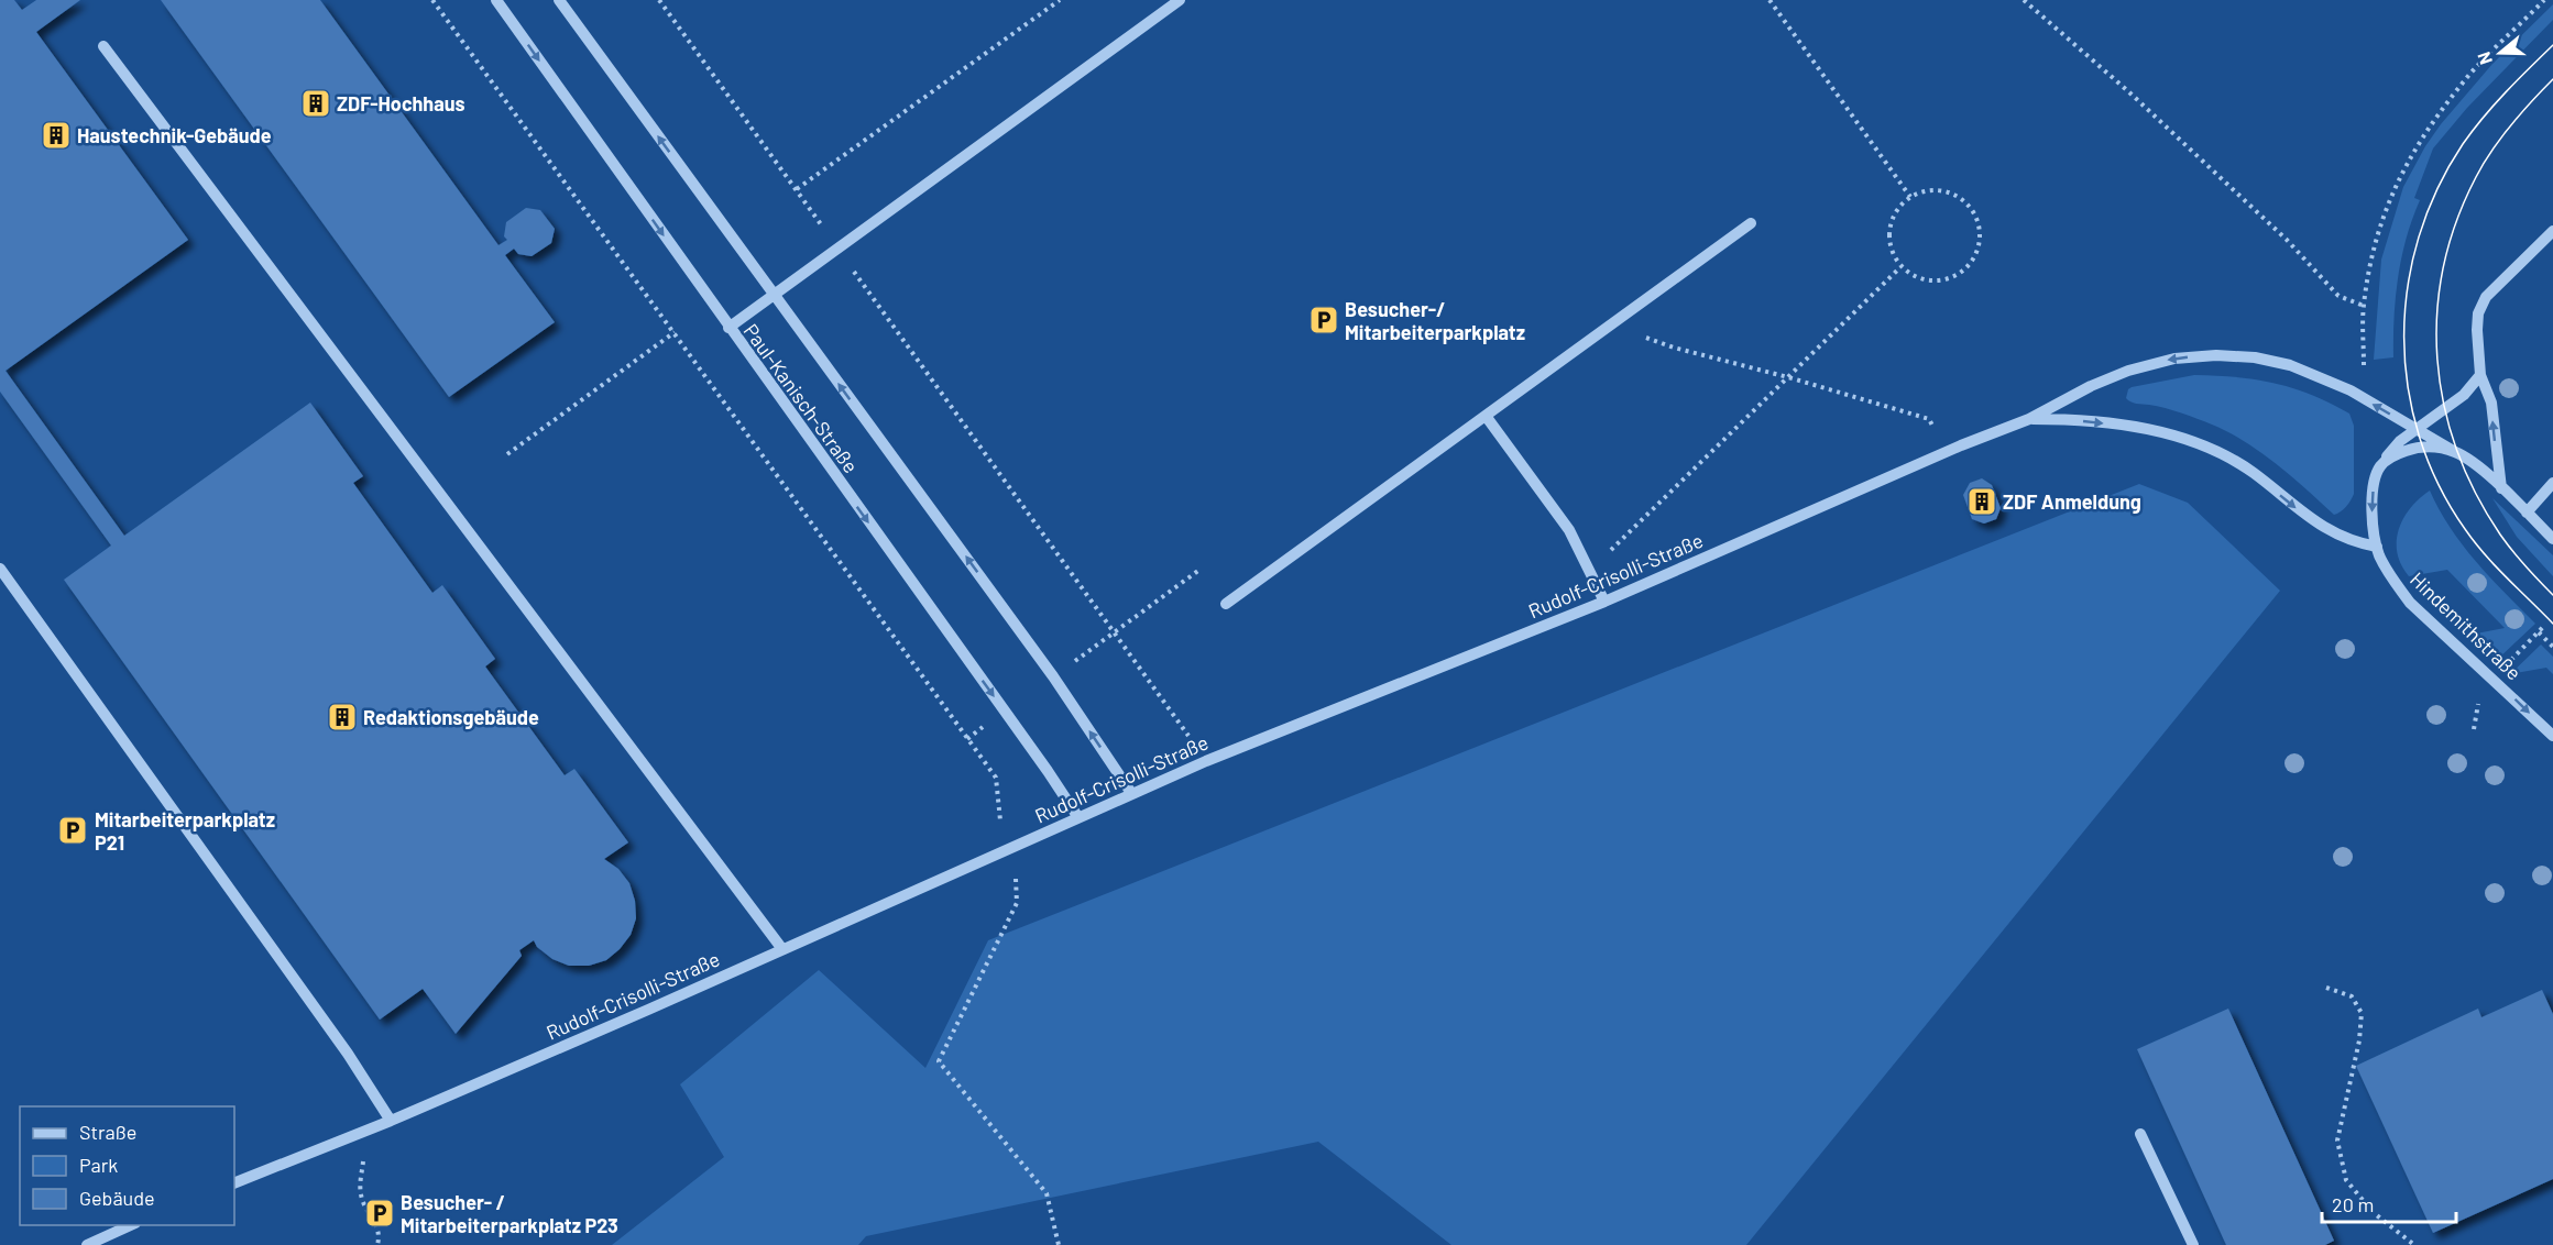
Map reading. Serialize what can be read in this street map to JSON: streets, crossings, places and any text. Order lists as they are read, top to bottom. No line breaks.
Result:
{"streets":{"street":["Paul-Kanisch-Straße","Rudolf-Crisolli-Straße","Hindemithstraße"]},"crossings":[["Paul-Kanisch-Straße","Rudolf-Crisolli-Straße"],["Rudolf-Crisolli-Straße","Hindemithstraße"]],"one_way":["Hindemithstraße"],"places":{"building":["ZDF-Hochhaus","Haustechnik-Gebäude","ZDF Anmeldung","Redaktionsgebäude"],"parking":["Besucher-/ Mitarbeiterparkplatz","Mitarbeiterparkplatz P21","Besucher- / Mitarbeiterparkplatz P23"]},"legend":["Straße","Park","Gebäude"],"scale_bar":"20 m","north":"left"}
